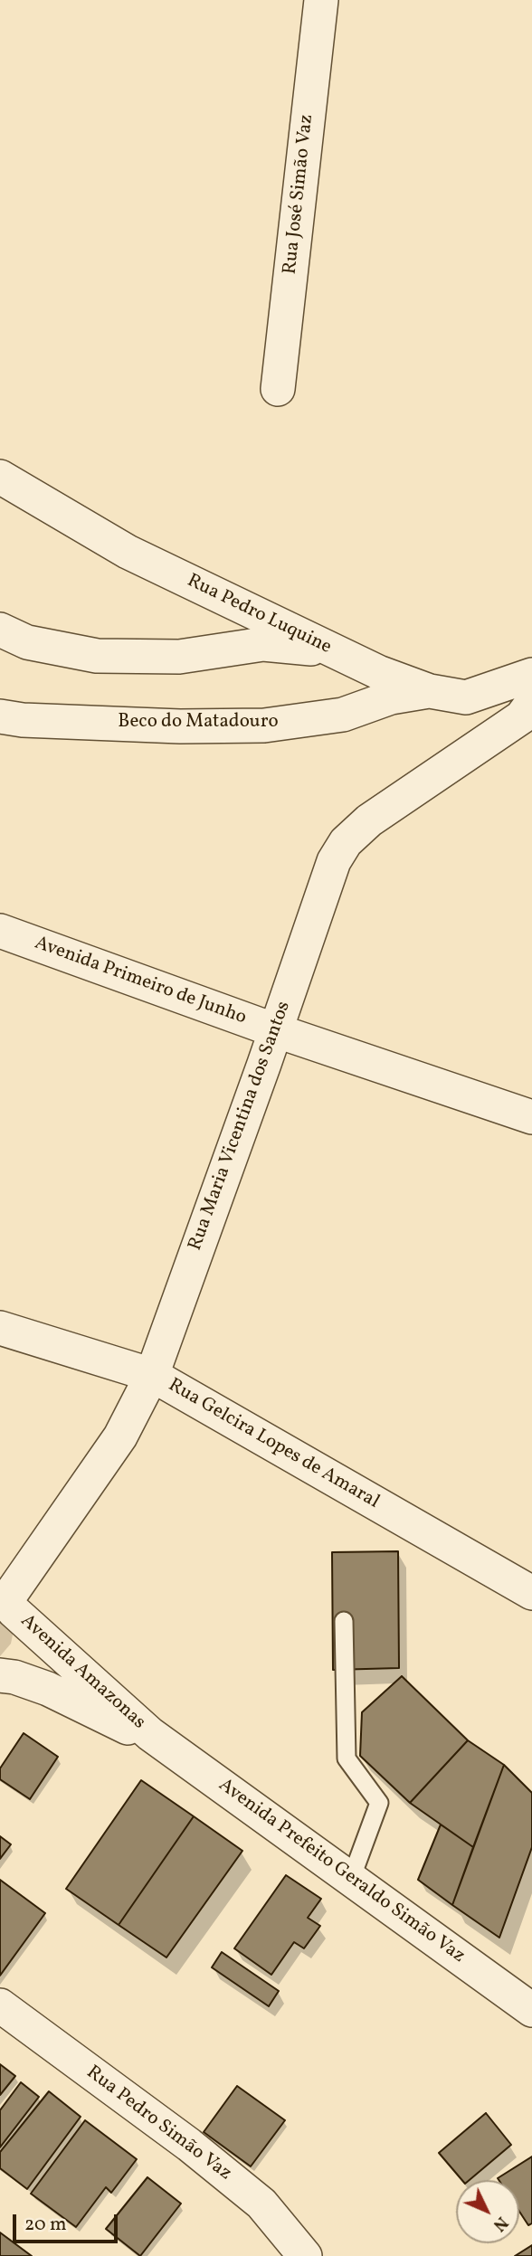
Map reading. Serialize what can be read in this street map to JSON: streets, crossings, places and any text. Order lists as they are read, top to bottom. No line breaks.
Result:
{"streets":{"street":["Rua José Simão Vaz","Rua Pedro Luquine","Beco do Matadouro","Avenida Primeiro de Junho","Rua Maria Vicentina dos Santos","Rua Gelcira Lopes de Amaral","Avenida Amazonas","Avenida Prefeito Geraldo Simão Vaz","Rua Pedro Simão Vaz"]},"crossings":[["Rua Pedro Luquine","Beco do Matadouro"],["Avenida Primeiro de Junho","Rua Maria Vicentina dos Santos"],["Rua Maria Vicentina dos Santos","Rua Gelcira Lopes de Amaral"],["Rua Maria Vicentina dos Santos","Avenida Amazonas"],["Avenida Amazonas","Avenida Prefeito Geraldo Simão Vaz"]],"scale_bar":"20 m","north":"bottom right"}
